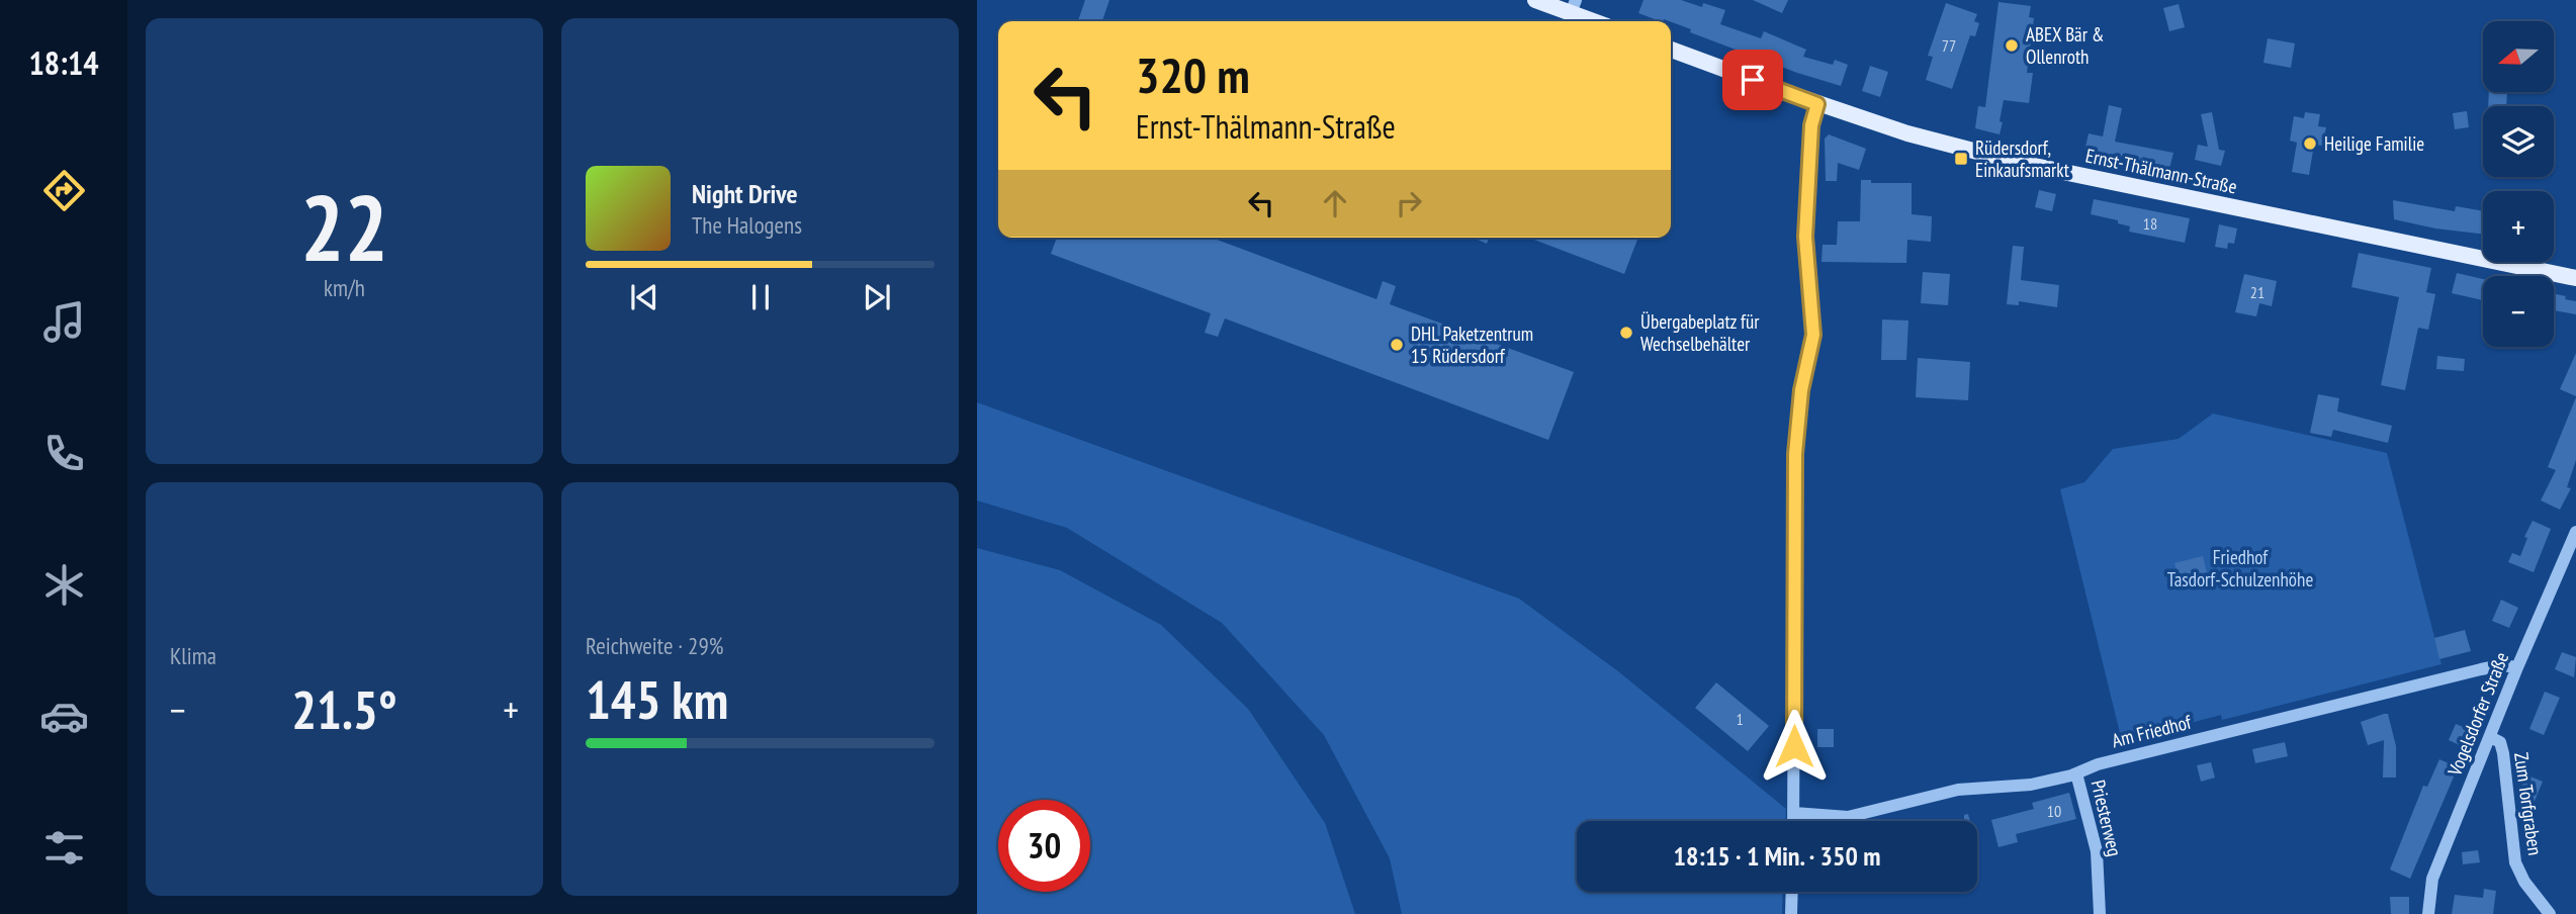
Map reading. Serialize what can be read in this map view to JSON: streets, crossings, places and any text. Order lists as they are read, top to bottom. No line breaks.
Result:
{"streets":{"main road":["Ernst-Thälmann-Straße"],"street":["Vogelsdorfer Straße","Am Friedhof","Zum Torfgraben","Priesterweg"]},"crossings":[["Vogelsdorfer Straße","Am Friedhof"],["Vogelsdorfer Straße","Zum Torfgraben"],["Am Friedhof","Priesterweg"]],"parks":["Friedhof Tasdorf-Schulzenhöhe"],"places":{"other":["ABEX Bär & Ollenroth","Heilige Familie","Übergabeplatz für Wechselbehälter","DHL Paketzentrum 15 Rüdersdorf"],"transit":["Rüdersdorf, Einkaufsmarkt"]},"house_numbers":["77","18","21","1","10"],"north":"left","page":{"tabs":"18:14","tile":[["22","km/h"],"Klima",["Reichweite · 29%","145 km"]],"map_buttons":["+","−"],"turn":["320 m","Ernst-Thälmann-Straße"],"song":["Night Drive","The Halogens"],"heat":["−","21.5°","+"],"limit":"30","trip":"18:15 · 1 Min. · 350 m"}}
